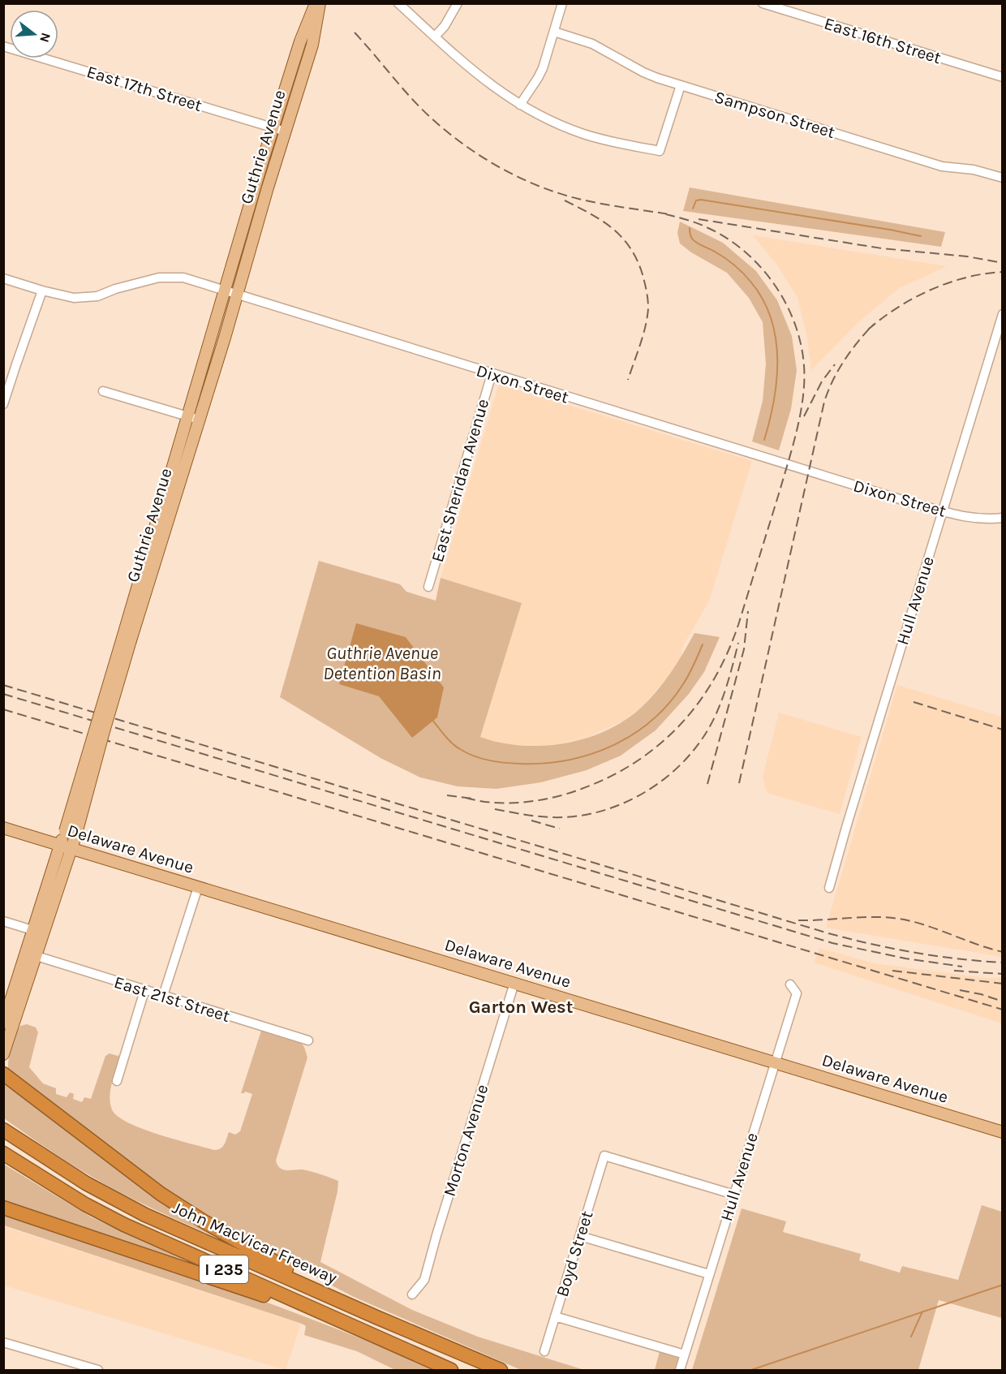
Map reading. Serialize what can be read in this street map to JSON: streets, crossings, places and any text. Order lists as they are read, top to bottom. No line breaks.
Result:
{"streets":{"highway":["John MacVicar Freeway","I 235"],"main road":["Guthrie Avenue","Delaware Avenue"],"street":["East 16th Street","East 17th Street","Sampson Street","Dixon Street","East Sheridan Avenue","Hull Avenue","East 21st Street","Morton Avenue","Boyd Street"]},"crossings":[["East 17th Street","Guthrie Avenue"],["Guthrie Avenue","Dixon Street"],["Guthrie Avenue","Delaware Avenue"],["Guthrie Avenue","East 21st Street"],["Dixon Street","East Sheridan Avenue"],["Dixon Street","Hull Avenue"],["Hull Avenue","Delaware Avenue"],["Hull Avenue","Boyd Street"],["Delaware Avenue","Morton Avenue"]],"districts":["Garton West"],"water":["Guthrie Avenue Detention Basin"],"north":"right"}
